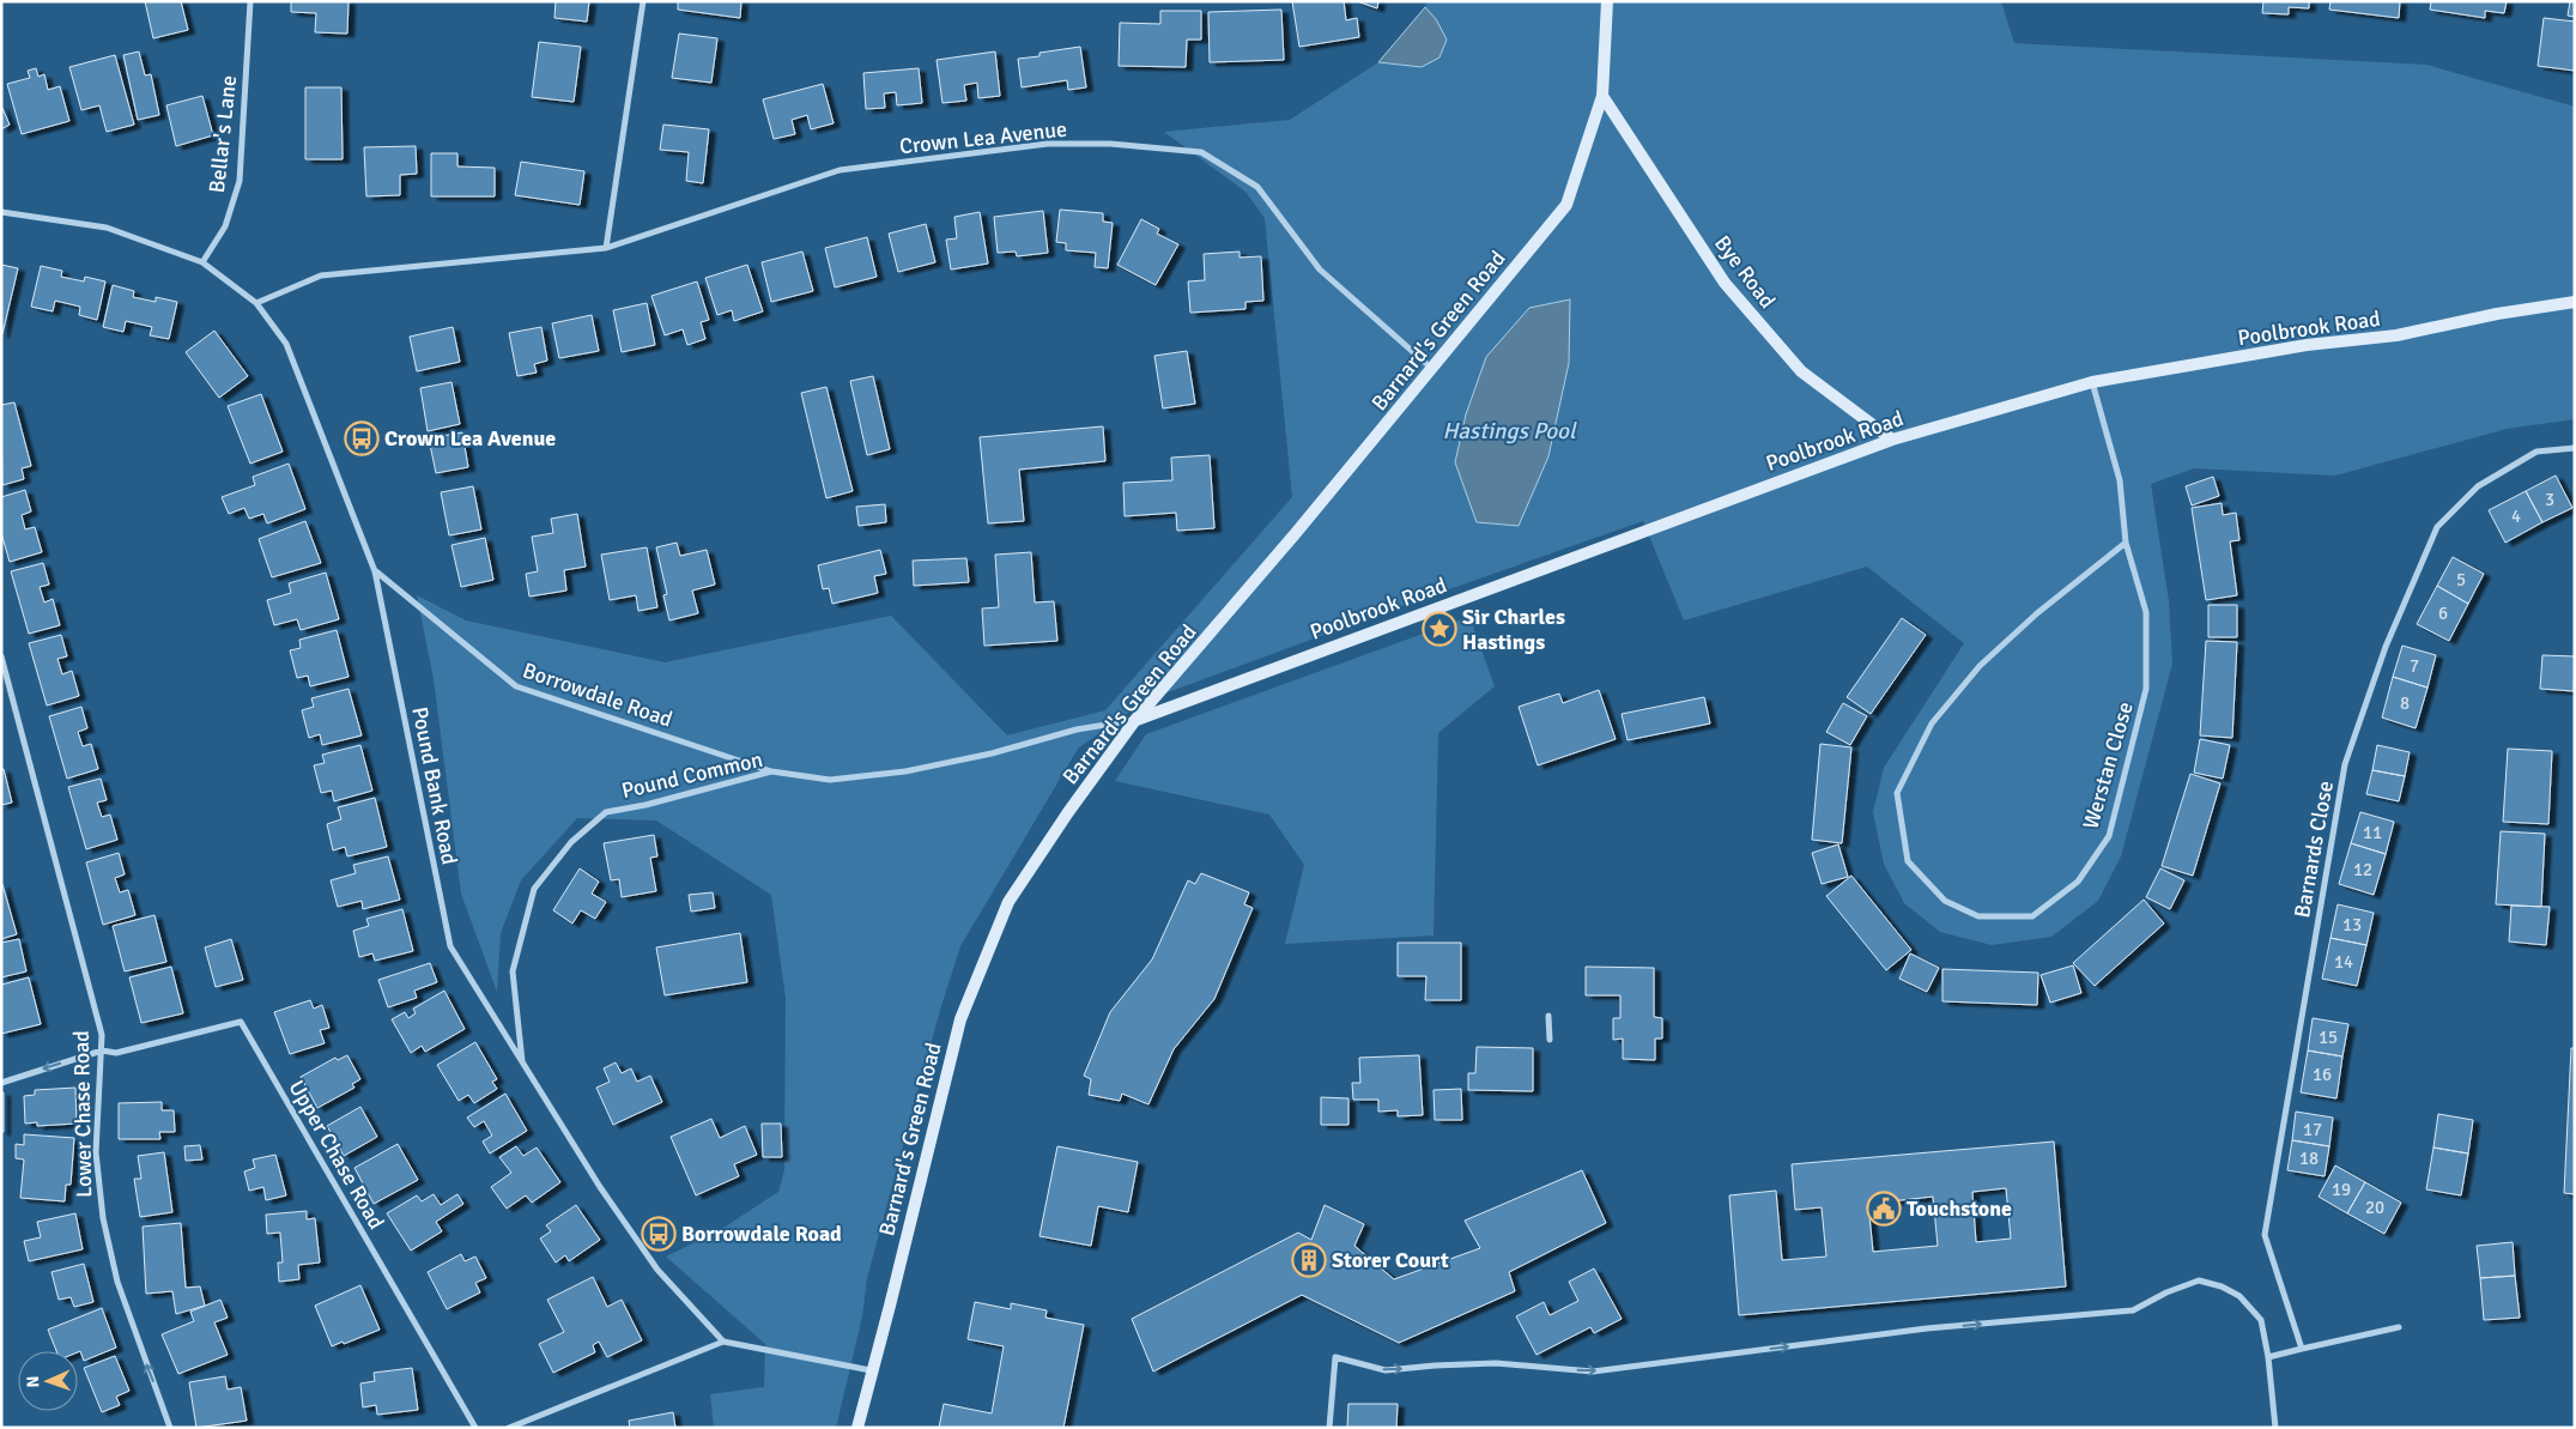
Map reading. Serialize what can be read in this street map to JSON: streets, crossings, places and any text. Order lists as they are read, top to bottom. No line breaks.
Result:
{"streets":{"main road":["Bye Road","Poolbrook Road","Barnard's Green Road"],"street":["Bellar's Lane","Crown Lea Avenue","Borrowdale Road","Werstan Close","Pound Common","Pound Bank Road","Barnards Close","Lower Chase Road","Upper Chase Road"]},"crossings":[["Bellar's Lane","Pound Bank Road"],["Crown Lea Avenue","Barnard's Green Road"],["Crown Lea Avenue","Pound Bank Road"],["Bye Road","Poolbrook Road"],["Bye Road","Barnard's Green Road"],["Poolbrook Road","Barnard's Green Road"],["Poolbrook Road","Werstan Close"],["Poolbrook Road","Pound Common"],["Barnard's Green Road","Pound Common"],["Borrowdale Road","Pound Common"],["Borrowdale Road","Pound Bank Road"],["Pound Common","Pound Bank Road"],["Lower Chase Road","Upper Chase Road"]],"one_way":["Lower Chase Road"],"water":["Hastings Pool"],"places":{"bus stop":["Crown Lea Avenue","Borrowdale Road"],"place":["Sir Charles Hastings"],"public building":["Touchstone"],"building":["Storer Court"]},"house_numbers":["3","4","5","6","7","8","11","12","13","14","15","16","17","18","19","20"],"north":"left"}
